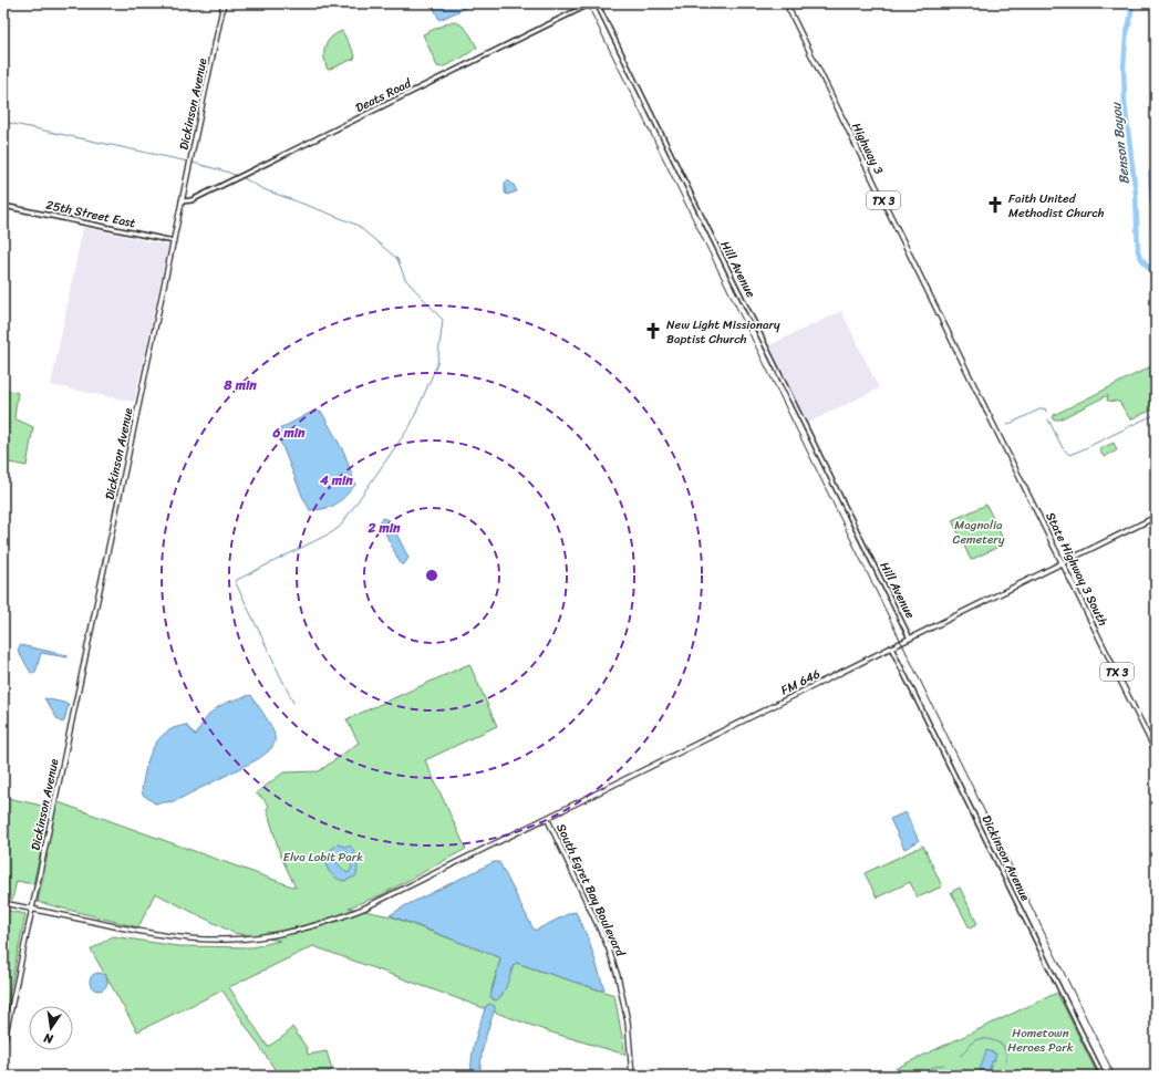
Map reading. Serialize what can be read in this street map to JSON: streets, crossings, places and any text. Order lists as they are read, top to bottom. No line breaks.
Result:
{"streets":{"main road":["Dickinson Avenue","Highway 3","TX 3","State Highway 3 South","FM 646","South Egret Bay Boulevard"],"street":["Deats Road","25th Street East","Hill Avenue"]},"crossings":[["Deats Road","Dickinson Avenue"],["Dickinson Avenue","25th Street East"],["Dickinson Avenue","FM 646"],["Highway 3","State Highway 3 South"],["Hill Avenue","FM 646"],["State Highway 3 South","FM 646"],["FM 646","South Egret Bay Boulevard"]],"water":["Benson Bayou"],"parks":["Magnolia Cemetery","Elva Lobit Park","Hometown Heroes Park"],"places":{"church":["Faith United Methodist Church","New Light Missionary Baptist Church"]},"north":"bottom","rings":["8 min","6 min","4 min","2 min"]}
